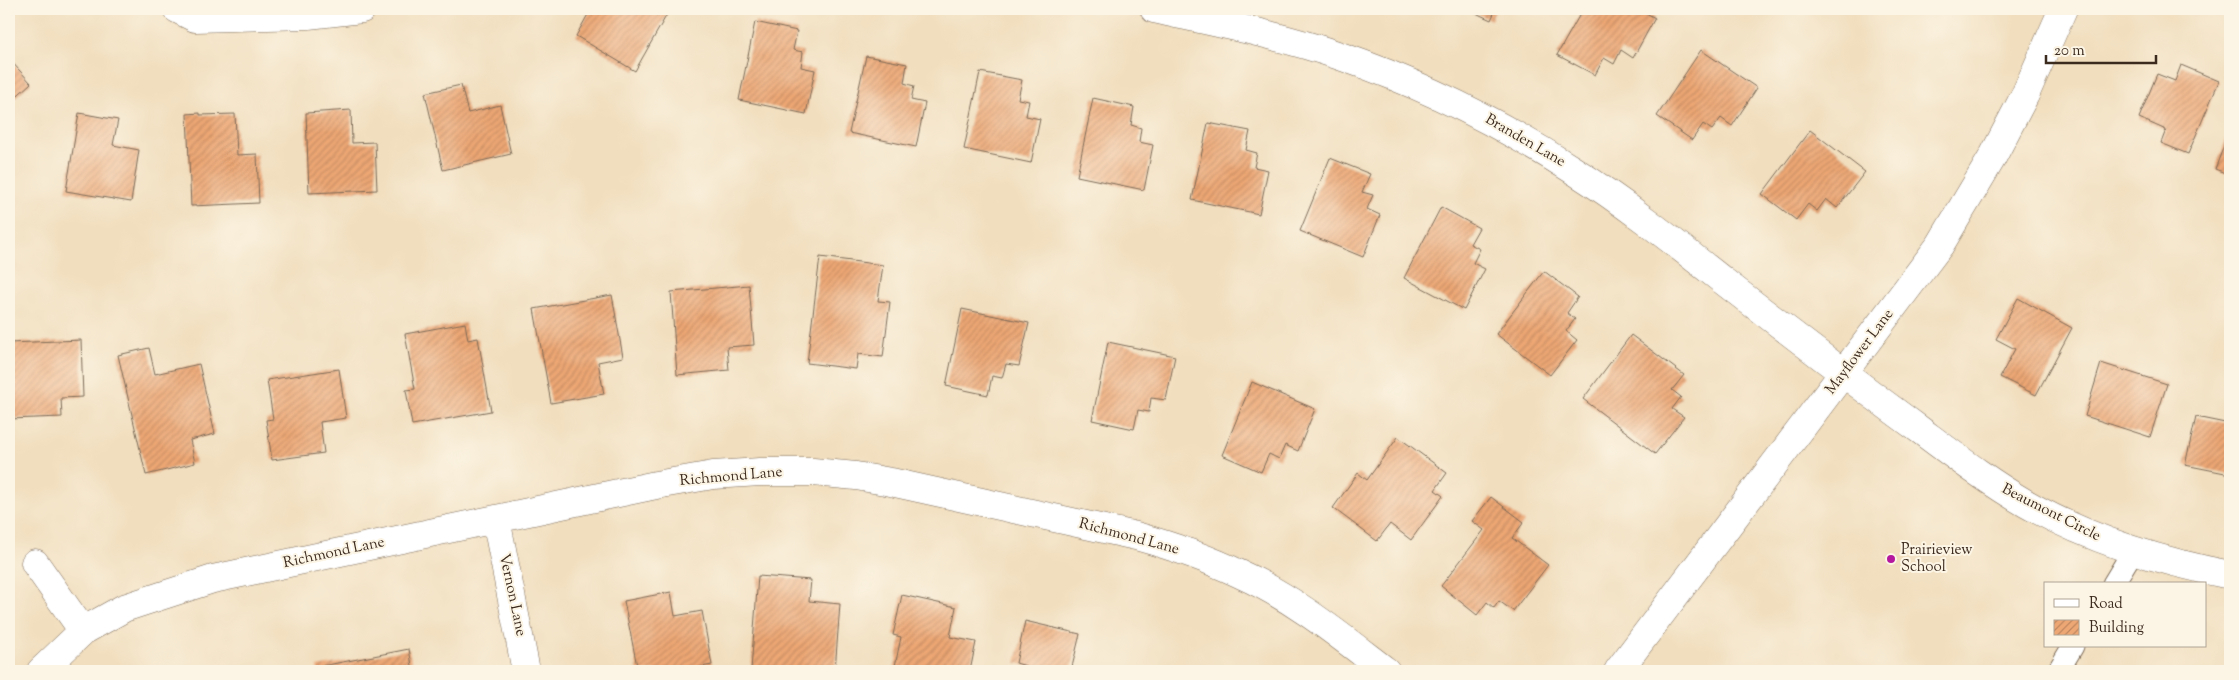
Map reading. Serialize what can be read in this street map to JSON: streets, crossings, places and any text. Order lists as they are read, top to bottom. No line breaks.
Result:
{"streets":{"street":["Branden Lane","Mayflower Lane","Richmond Lane","Beaumont Circle","Vernon Lane"]},"crossings":[["Branden Lane","Mayflower Lane"],["Branden Lane","Beaumont Circle"],["Mayflower Lane","Beaumont Circle"],["Richmond Lane","Vernon Lane"]],"places":["Prairieview School"],"legend":["Road","Building"],"scale_bar":"20 m"}
